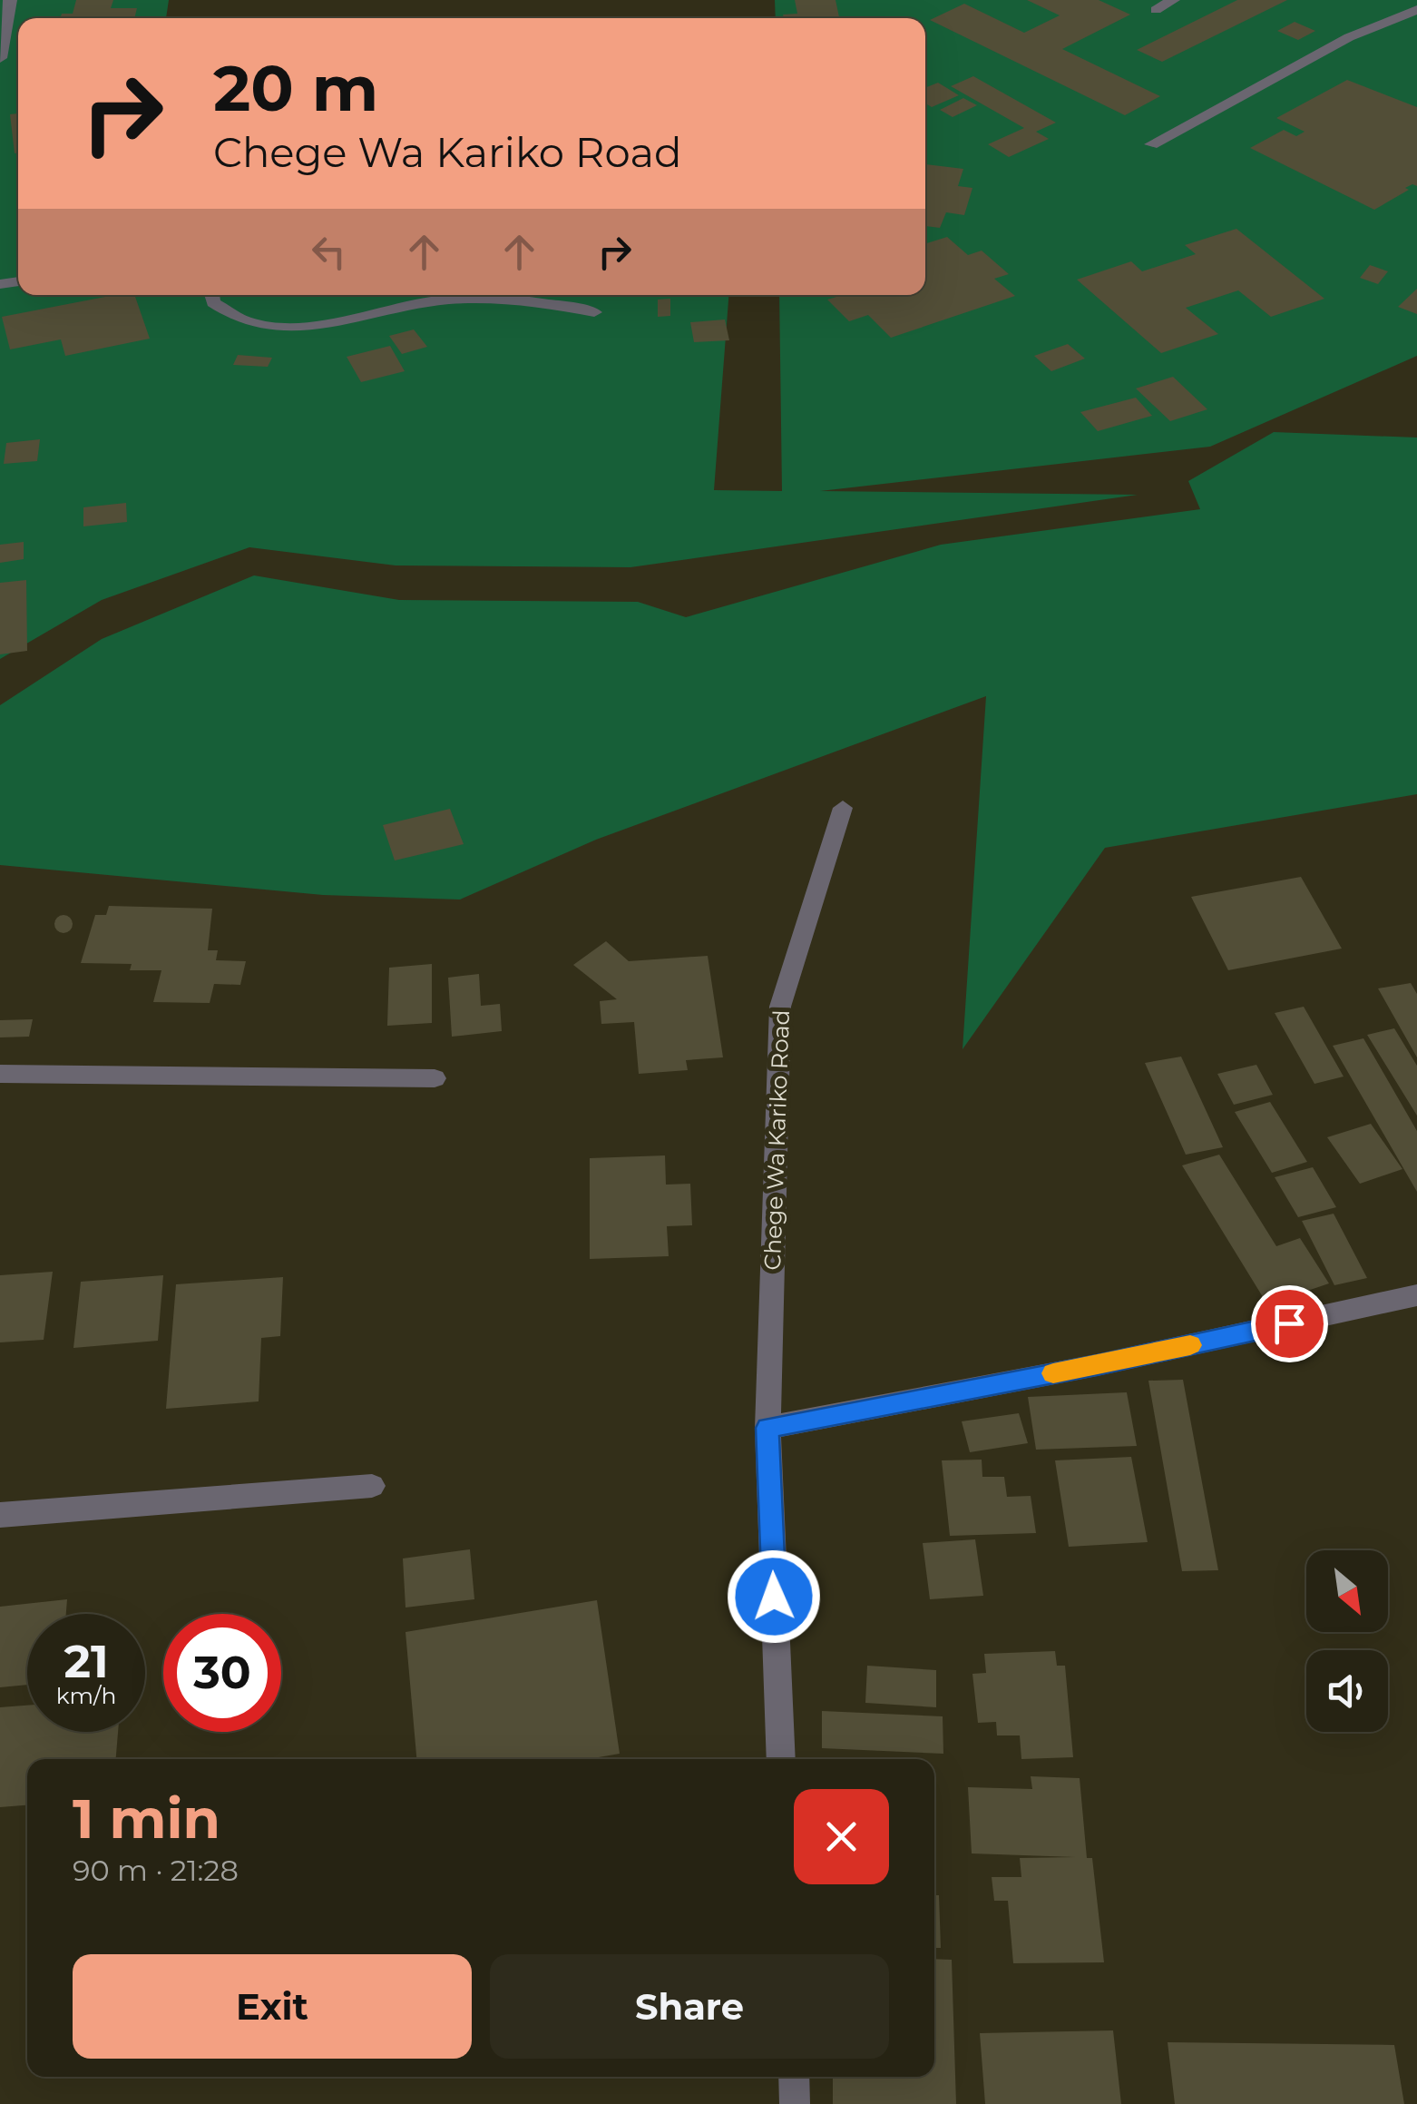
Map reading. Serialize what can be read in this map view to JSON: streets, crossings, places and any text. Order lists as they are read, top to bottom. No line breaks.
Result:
{"streets":{"street":["Chege Wa Kariko Road"]},"north":"bottom right","page":{"turn":["20 m","Chege Wa Kariko Road"],"speed":"21 km/h","limit":"30","heading":["1 min","90 m · 21:28"],"buttons":["Exit","Share"]}}
